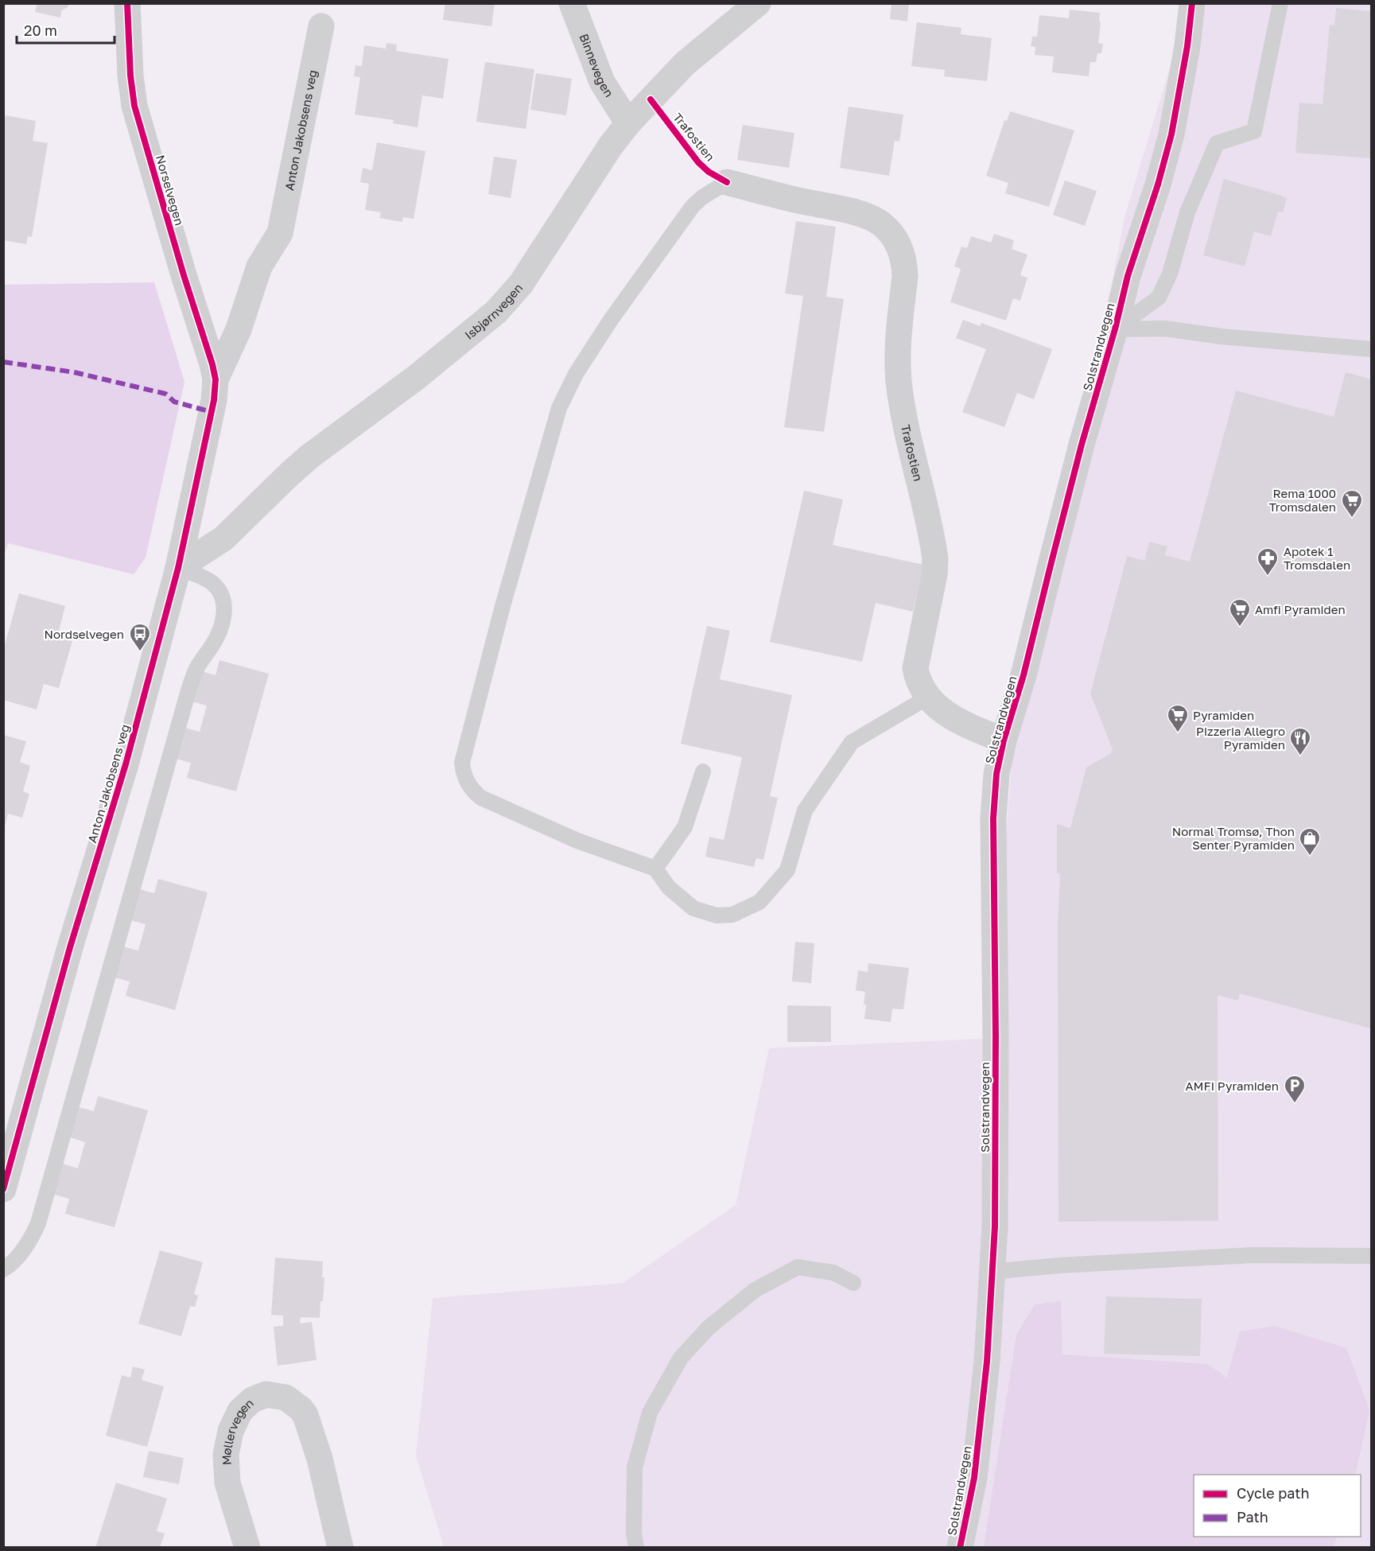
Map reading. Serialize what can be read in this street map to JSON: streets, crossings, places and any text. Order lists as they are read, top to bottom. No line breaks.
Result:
{"streets":{"street":["Binnevegen","Anton Jakobsens veg","Trafostien","Norselvegen","Isbjørnvegen","Solstrandvegen","Møllervegen"]},"crossings":[["Binnevegen","Isbjørnvegen"],["Anton Jakobsens veg","Norselvegen"],["Anton Jakobsens veg","Isbjørnvegen"],["Trafostien","Solstrandvegen"]],"places":{"supermarket":["Rema 1000 Tromsdalen","Amfi Pyramiden","Pyramiden"],"pharmacy":["Apotek 1 Tromsdalen"],"bus stop":["Nordselvegen"],"restaurant":["Pizzeria Allegro Pyramiden"],"shop":["Normal Tromsø, Thon Senter Pyramiden"],"parking":["AMFI Pyramiden"]},"legend":["Cycle path","Path"],"scale_bar":"20 m"}
